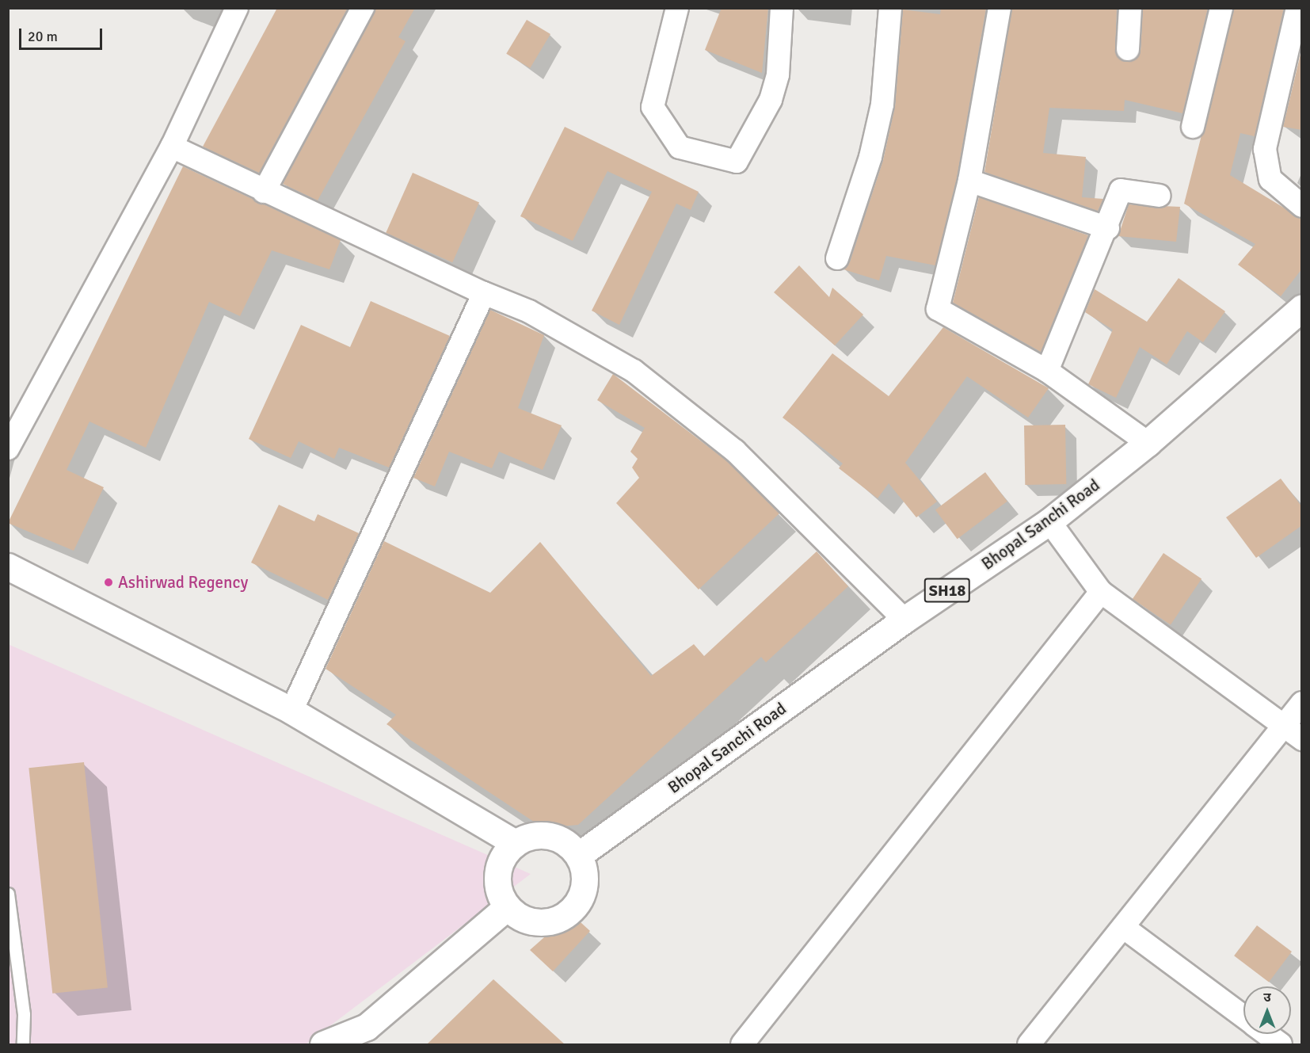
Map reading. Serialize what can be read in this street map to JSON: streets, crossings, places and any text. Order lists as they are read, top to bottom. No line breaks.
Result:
{"streets":{"main road":["Bhopal Sanchi Road","SH18"]},"places":["Ashirwad Regency"],"scale_bar":"20 m","north":"top"}
